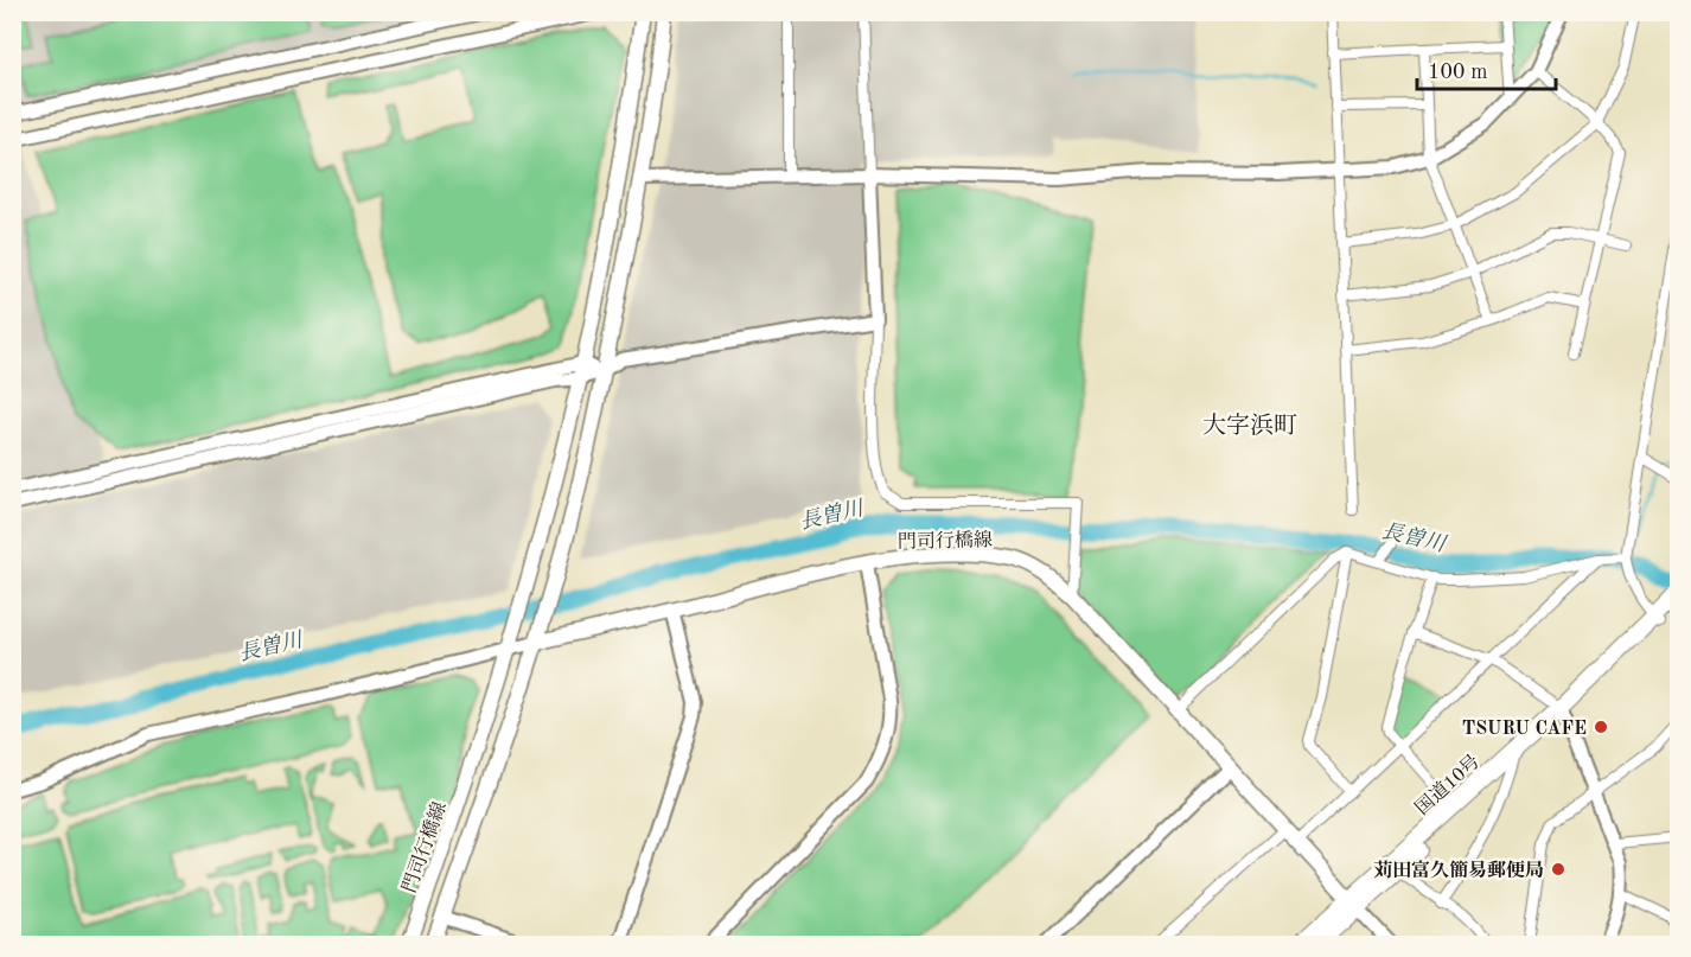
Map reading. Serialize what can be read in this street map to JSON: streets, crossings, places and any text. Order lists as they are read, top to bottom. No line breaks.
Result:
{"streets":{"highway":["国道10号"],"main road":["門司行橋線"]},"crossings":[["門司行橋線","国道10号"]],"districts":["大字浜町"],"water":["長曽川"],"places":["TSURU CAFE","苅田富久簡易郵便局"],"scale_bar":"100 m"}
